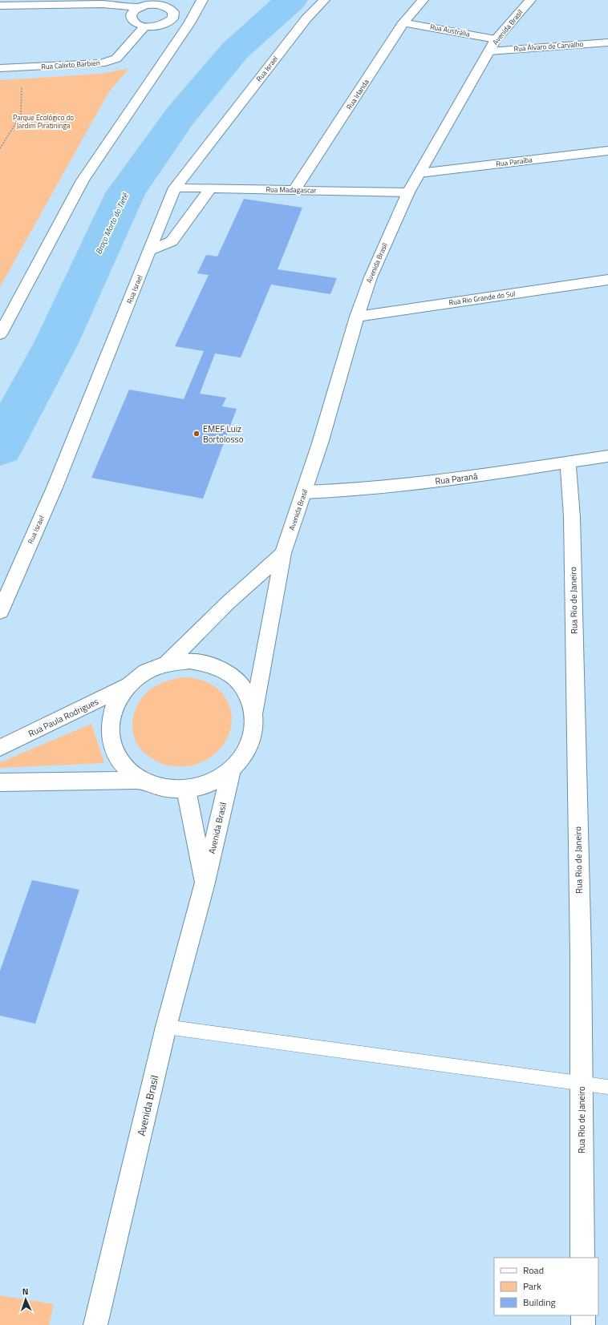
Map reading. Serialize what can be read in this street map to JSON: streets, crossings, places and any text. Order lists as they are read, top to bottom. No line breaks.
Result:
{"streets":{"street":["Avenida Brasil","Rua Austrália","Rua Álvaro de Carvalho","Rua Calixto Barbieri","Rua Israel","Rua Irlanda","Rua Paraíba","Rua Madagascar","Rua Rio Grande do Sul","Rua Paraná","Rua Rio de Janeiro","Rua Paula Rodrigues"]},"crossings":[["Avenida Brasil","Rua Austrália"],["Avenida Brasil","Rua Álvaro de Carvalho"],["Avenida Brasil","Rua Paraíba"],["Avenida Brasil","Rua Madagascar"],["Avenida Brasil","Rua Rio Grande do Sul"],["Avenida Brasil","Rua Paraná"],["Rua Austrália","Rua Irlanda"],["Rua Israel","Rua Madagascar"],["Rua Irlanda","Rua Madagascar"],["Rua Paraná","Rua Rio de Janeiro"]],"water":["Braço Morto do Tietê"],"parks":["Parque Ecológico do Jardim Piratininga"],"places":["EMEF Luiz Bortolosso"],"legend":["Road","Park","Building"],"north":"top"}
